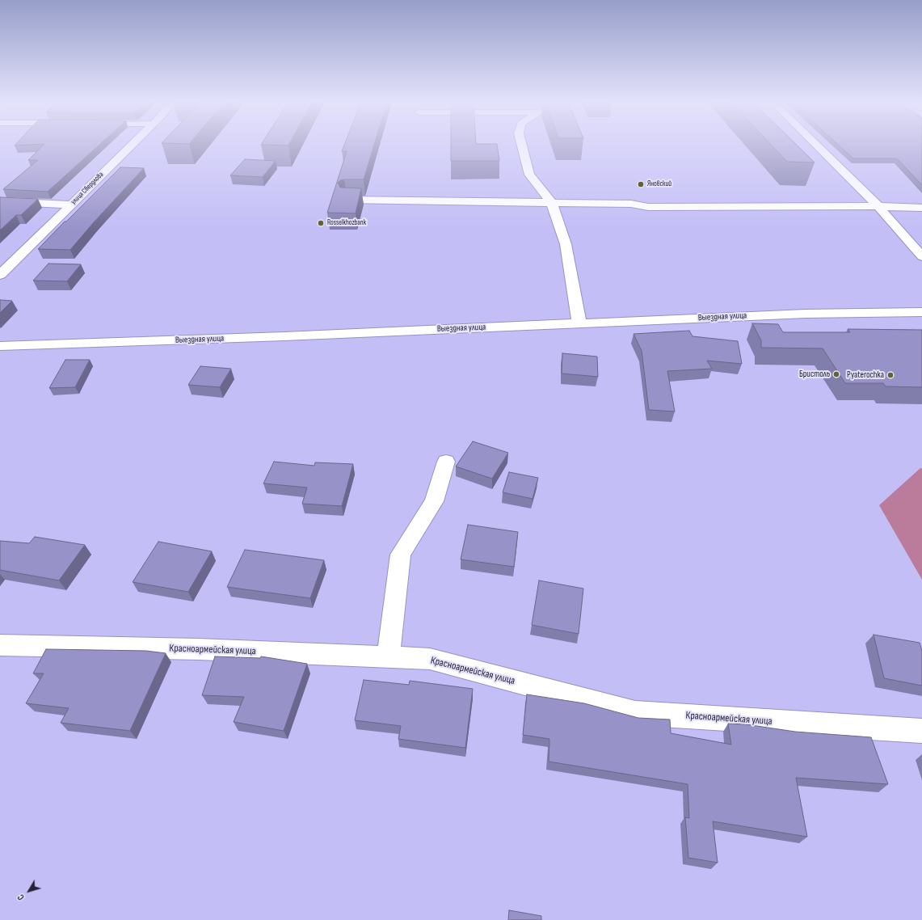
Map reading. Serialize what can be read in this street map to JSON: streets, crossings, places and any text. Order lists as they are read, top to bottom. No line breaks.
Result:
{"streets":{"street":["улица Свердлова","Выездная улица","Красноармейская улица"]},"places":["Яновский","Rosselkhozbank","Бристоль","Pyaterochka"],"north":"bottom left"}
